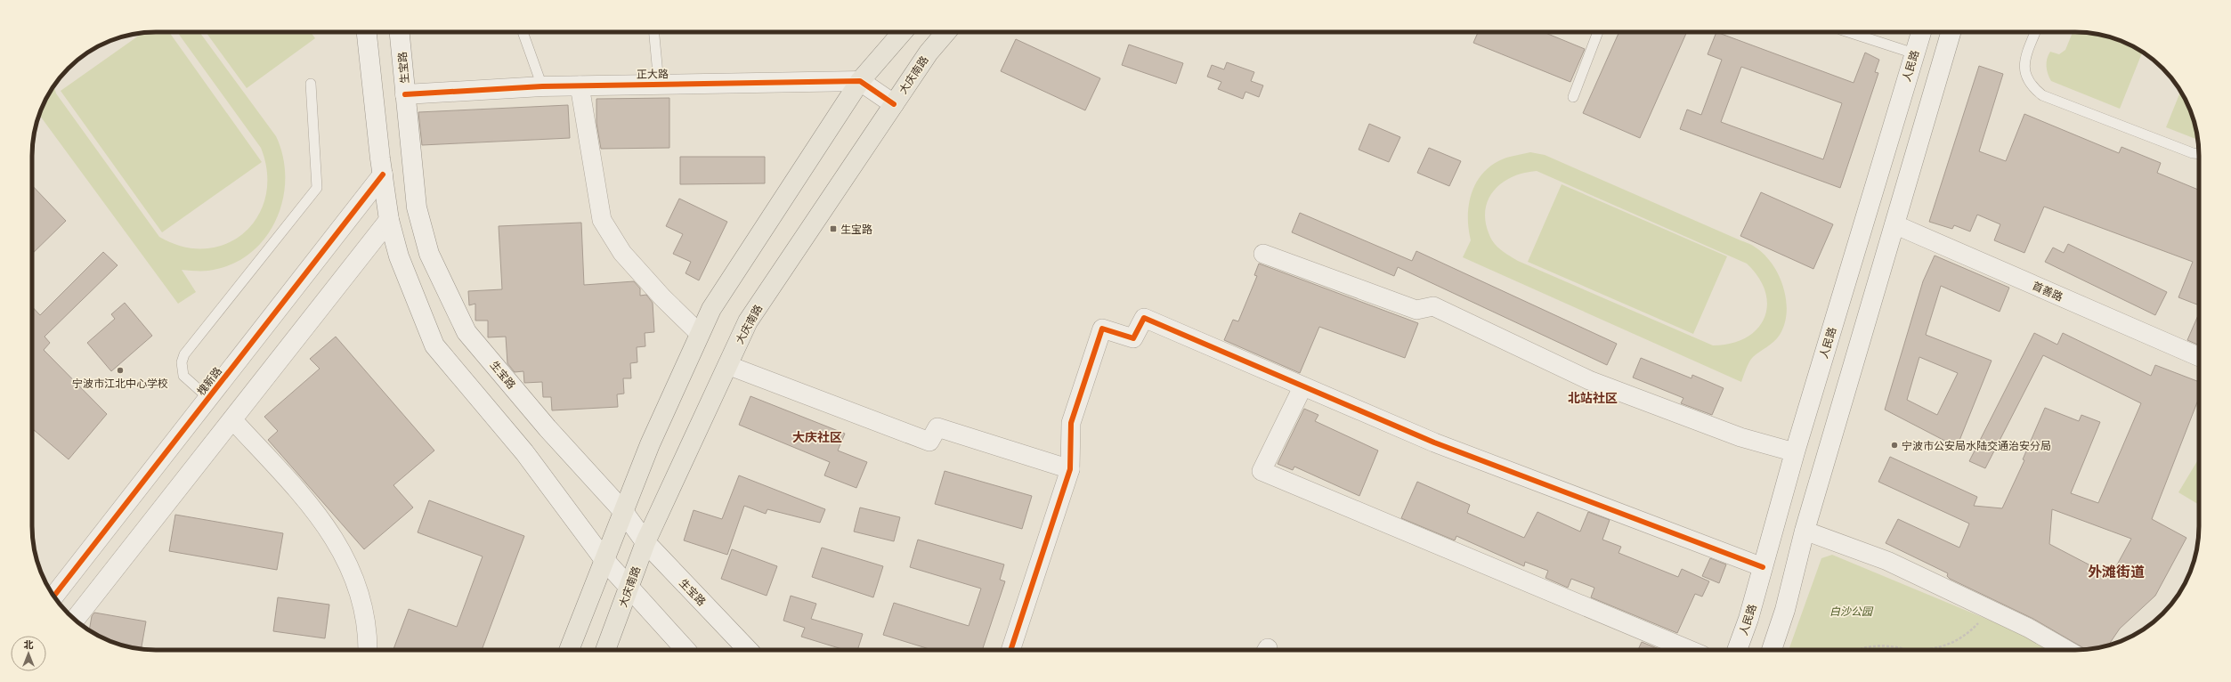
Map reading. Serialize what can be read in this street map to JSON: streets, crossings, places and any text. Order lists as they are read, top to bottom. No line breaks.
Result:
{"streets":{"main road":["人民路","生宝路","正大路","大庆南路","槐新路"],"street":["首善路"]},"crossings":[["生宝路","正大路"],["生宝路","大庆南路"]],"districts":["北站社区","大庆社区","外滩街道"],"parks":["白沙公园"],"places":{"transit":["生宝路"],"other":["宁波市江北中心学校","宁波市公安局水陆交通治安分局"]},"north":"top"}
